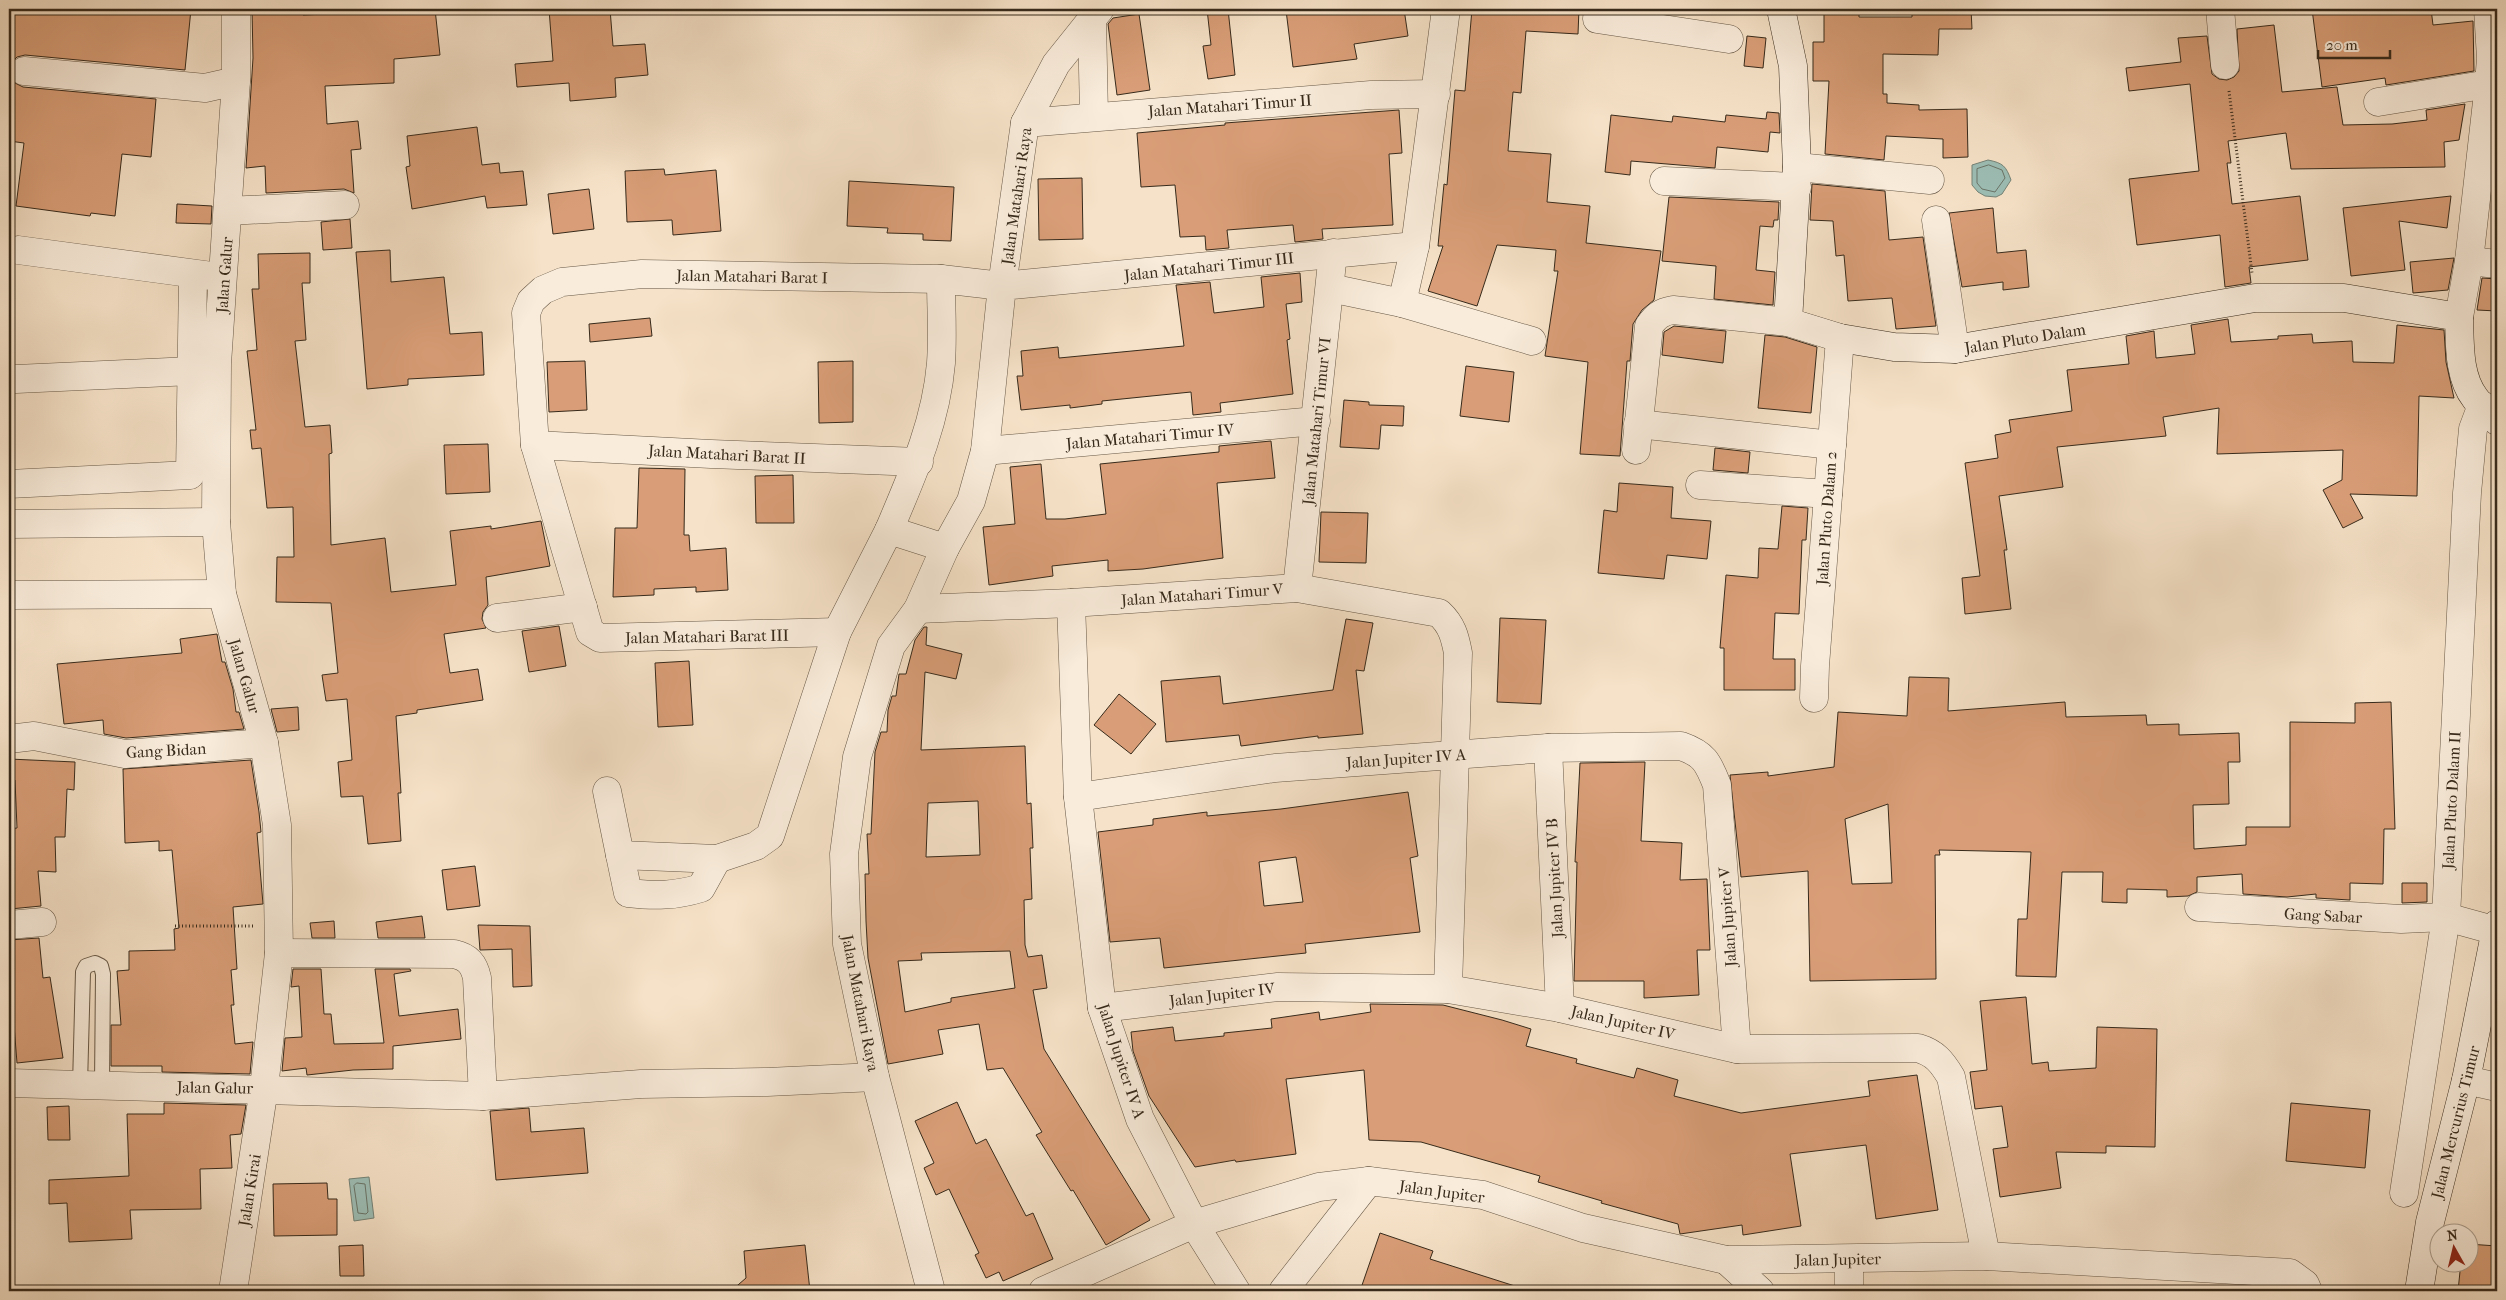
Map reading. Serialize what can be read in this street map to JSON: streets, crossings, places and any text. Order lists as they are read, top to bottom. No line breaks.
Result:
{"streets":{"street":["Jalan Matahari Timur II","Jalan Matahari Raya","Jalan Matahari Timur III","Jalan Galur","Jalan Matahari Barat I","Jalan Pluto Dalam","Jalan Matahari Timur VI","Jalan Matahari Timur IV","Jalan Matahari Barat II","Jalan Pluto Dalam 2","Jalan Matahari Timur V","Jalan Matahari Barat III","Gang Bidan","Jalan Jupiter IV A","Jalan Pluto Dalam II","Jalan Jupiter IV B","Gang Sabar","Jalan Jupiter V","Jalan Jupiter IV","Jalan Mercurius Timur","Jalan Kirai","Jalan Jupiter"]},"crossings":[["Jalan Matahari Timur II","Jalan Matahari Raya"],["Jalan Matahari Raya","Jalan Matahari Timur III"],["Jalan Matahari Raya","Jalan Matahari Barat I"],["Jalan Matahari Raya","Jalan Matahari Timur IV"],["Jalan Matahari Raya","Jalan Matahari Timur V"],["Jalan Matahari Timur III","Jalan Matahari Timur VI"],["Jalan Galur","Gang Bidan"],["Jalan Galur","Jalan Kirai"],["Jalan Matahari Barat I","Jalan Matahari Barat II"],["Jalan Matahari Barat I","Jalan Matahari Barat III"],["Jalan Pluto Dalam","Jalan Pluto Dalam 2"],["Jalan Matahari Timur VI","Jalan Matahari Timur IV"],["Jalan Matahari Timur VI","Jalan Matahari Timur V"],["Jalan Matahari Timur V","Jalan Jupiter IV A"],["Jalan Matahari Timur V","Jalan Jupiter IV"],["Jalan Jupiter IV A","Jalan Jupiter IV B"],["Jalan Jupiter IV A","Jalan Jupiter V"],["Jalan Jupiter IV A","Jalan Jupiter IV"],["Jalan Jupiter IV A","Jalan Jupiter"],["Jalan Pluto Dalam II","Gang Sabar"],["Jalan Jupiter IV B","Jalan Jupiter IV"],["Gang Sabar","Jalan Mercurius Timur"],["Jalan Jupiter V","Jalan Jupiter IV"],["Jalan Jupiter IV","Jalan Jupiter"]],"scale_bar":"20 m","north":"top"}
